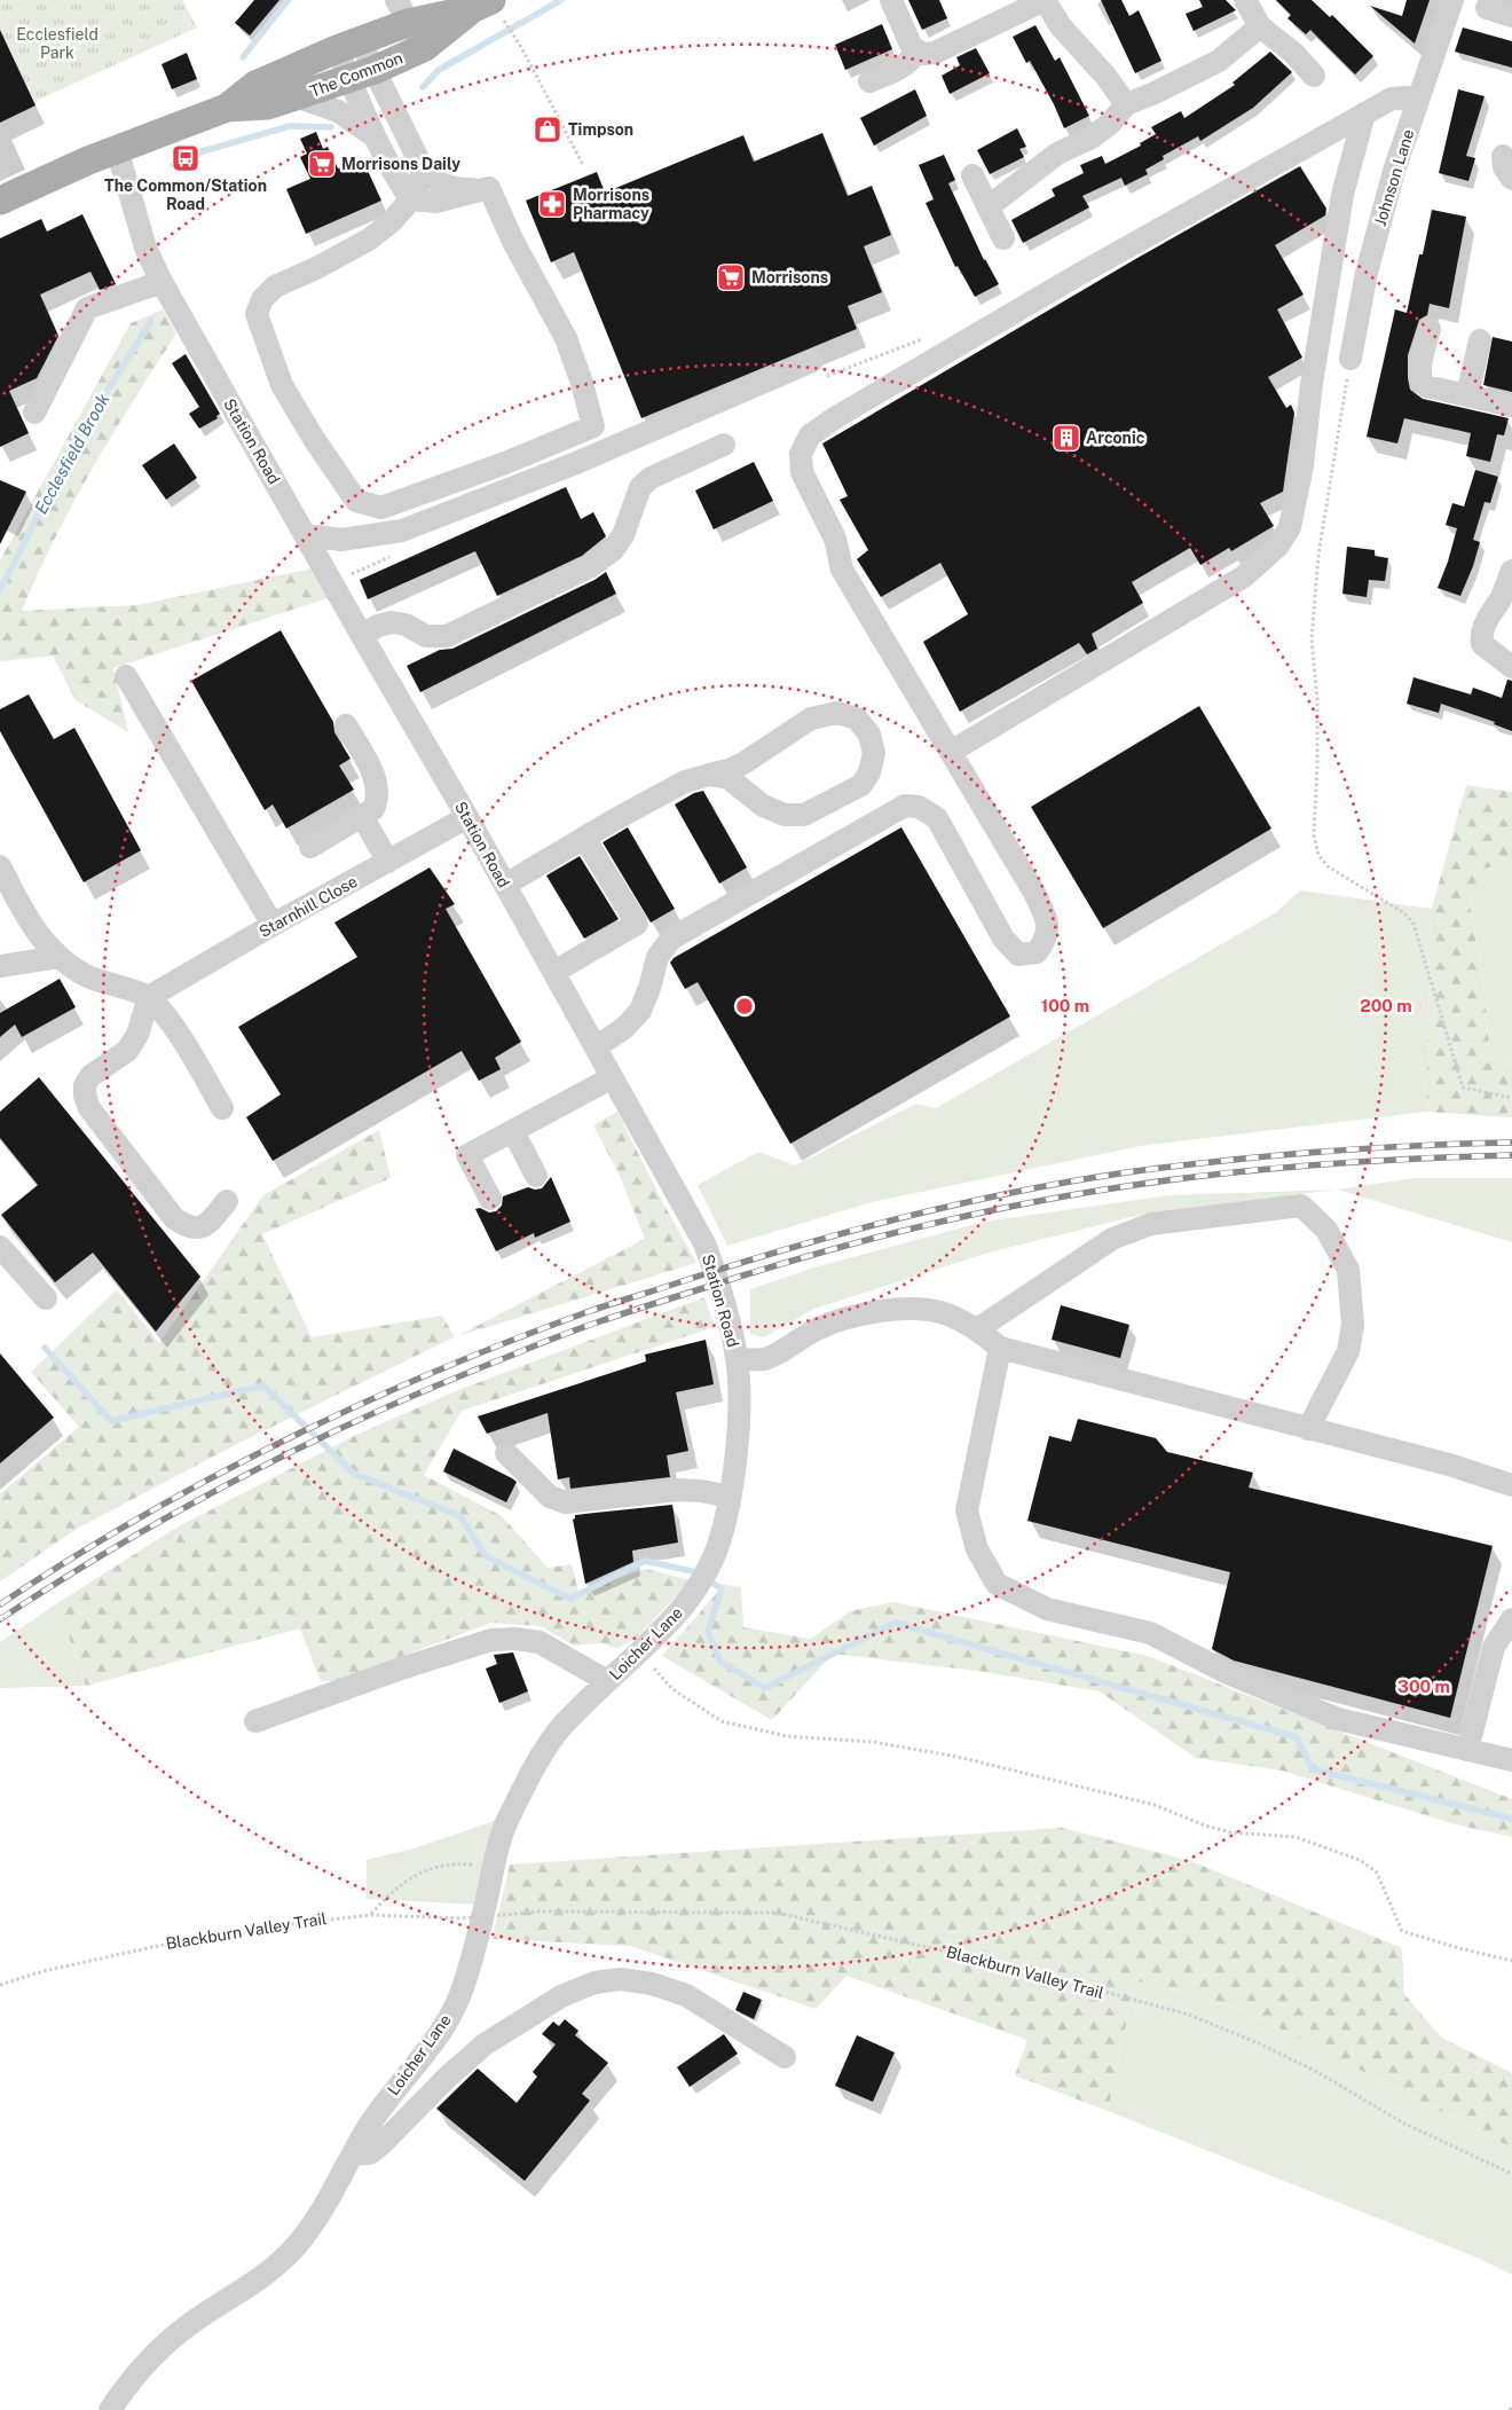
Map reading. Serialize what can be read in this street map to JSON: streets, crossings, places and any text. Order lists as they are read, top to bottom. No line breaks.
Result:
{"streets":{"main road":["The Common"],"street":["Johnson Lane","Station Road","Starnhill Close","Loicher Lane"],"path":["Blackburn Valley Trail"]},"crossings":[["The Common","Station Road"],["Station Road","Starnhill Close"],["Station Road","Loicher Lane"]],"water":["Ecclesfield Brook"],"parks":["Ecclesfield Park"],"places":{"shop":["Timpson"],"bus stop":["The Common/Station Road"],"supermarket":["Morrisons Daily","Morrisons"],"pharmacy":["Morrisons Pharmacy"],"building":["Arconic"]},"rings":["100 m","200 m","300 m"]}
